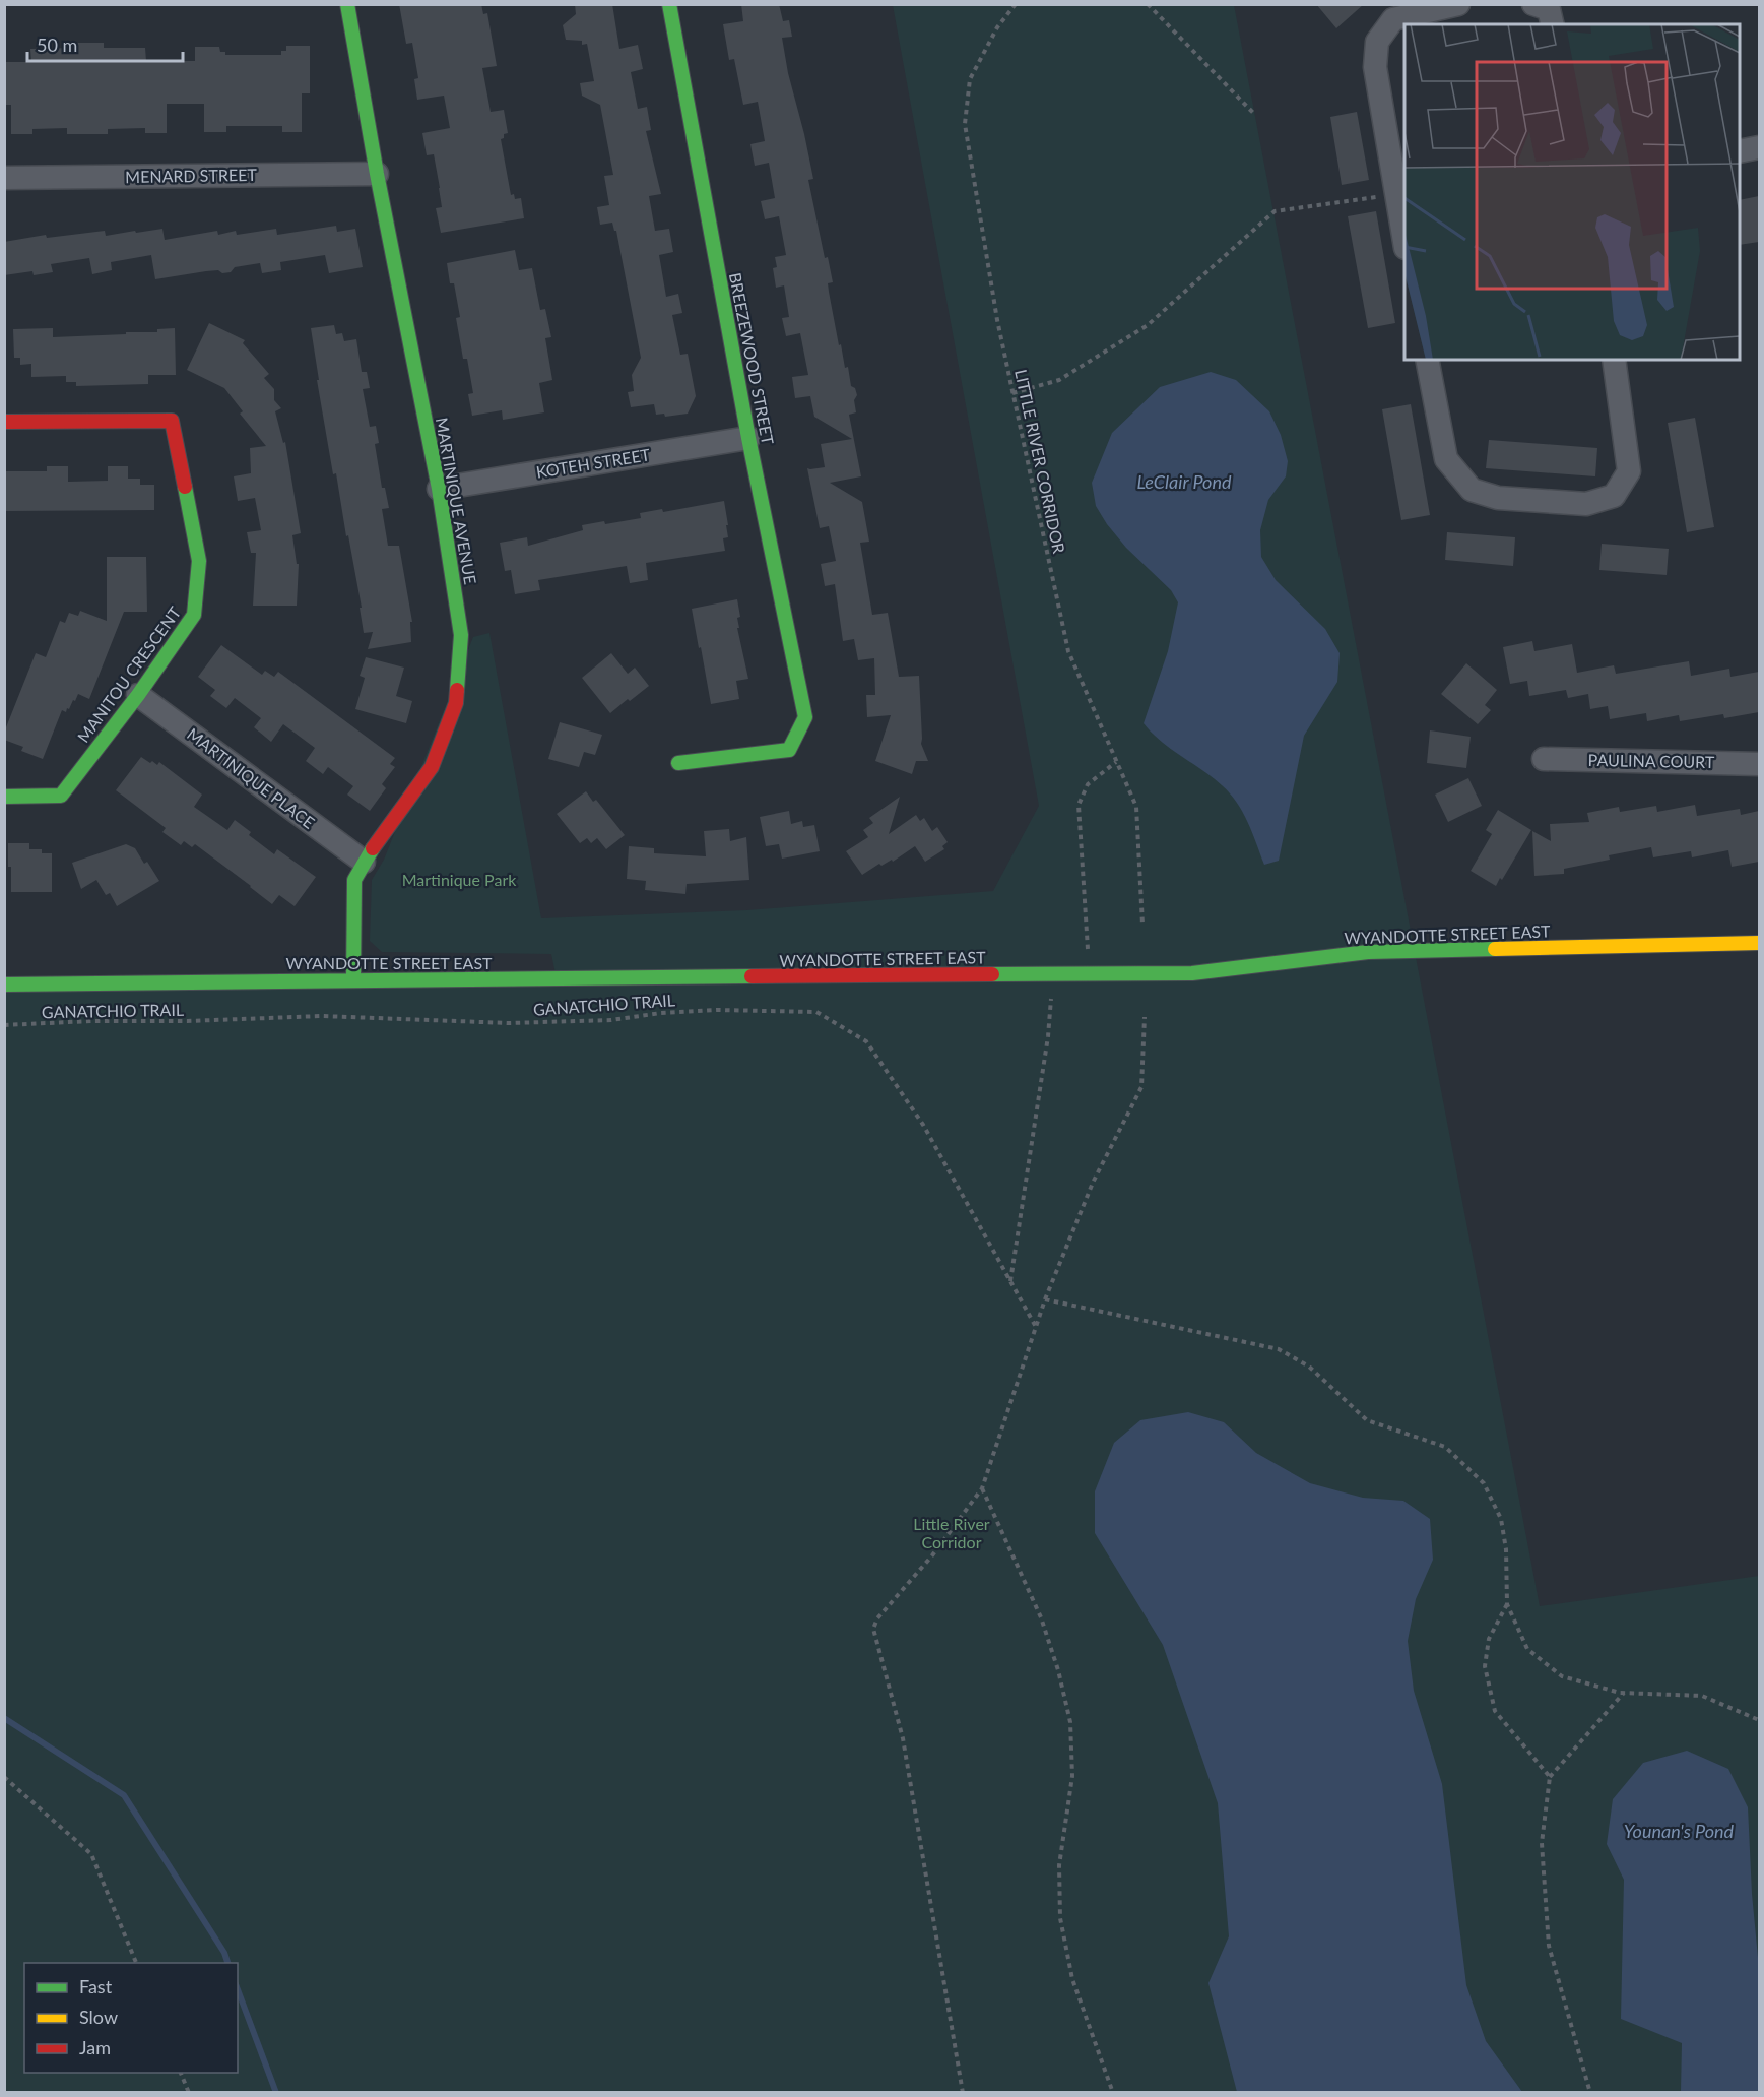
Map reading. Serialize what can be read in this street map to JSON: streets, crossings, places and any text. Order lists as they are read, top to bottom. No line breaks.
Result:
{"streets":{"street":["MENARD STREET","BREEZEWOOD STREET","KOTEH STREET","MARTINIQUE AVENUE","MANITOU CRESCENT","PAULINA COURT","MARTINIQUE PLACE","WYANDOTTE STREET EAST"],"path":["LITTLE RIVER CORRIDOR","GANATCHIO TRAIL"]},"crossings":[["MENARD STREET","MARTINIQUE AVENUE"],["BREEZEWOOD STREET","KOTEH STREET"],["KOTEH STREET","MARTINIQUE AVENUE"],["MARTINIQUE AVENUE","MARTINIQUE PLACE"],["MARTINIQUE AVENUE","WYANDOTTE STREET EAST"],["MANITOU CRESCENT","MARTINIQUE PLACE"]],"water":["LeClair Pond","Younan's Pond"],"parks":["Martinique Park","Little River Corridor"],"legend":["Fast","Slow","Jam"],"scale_bar":"50 m"}
